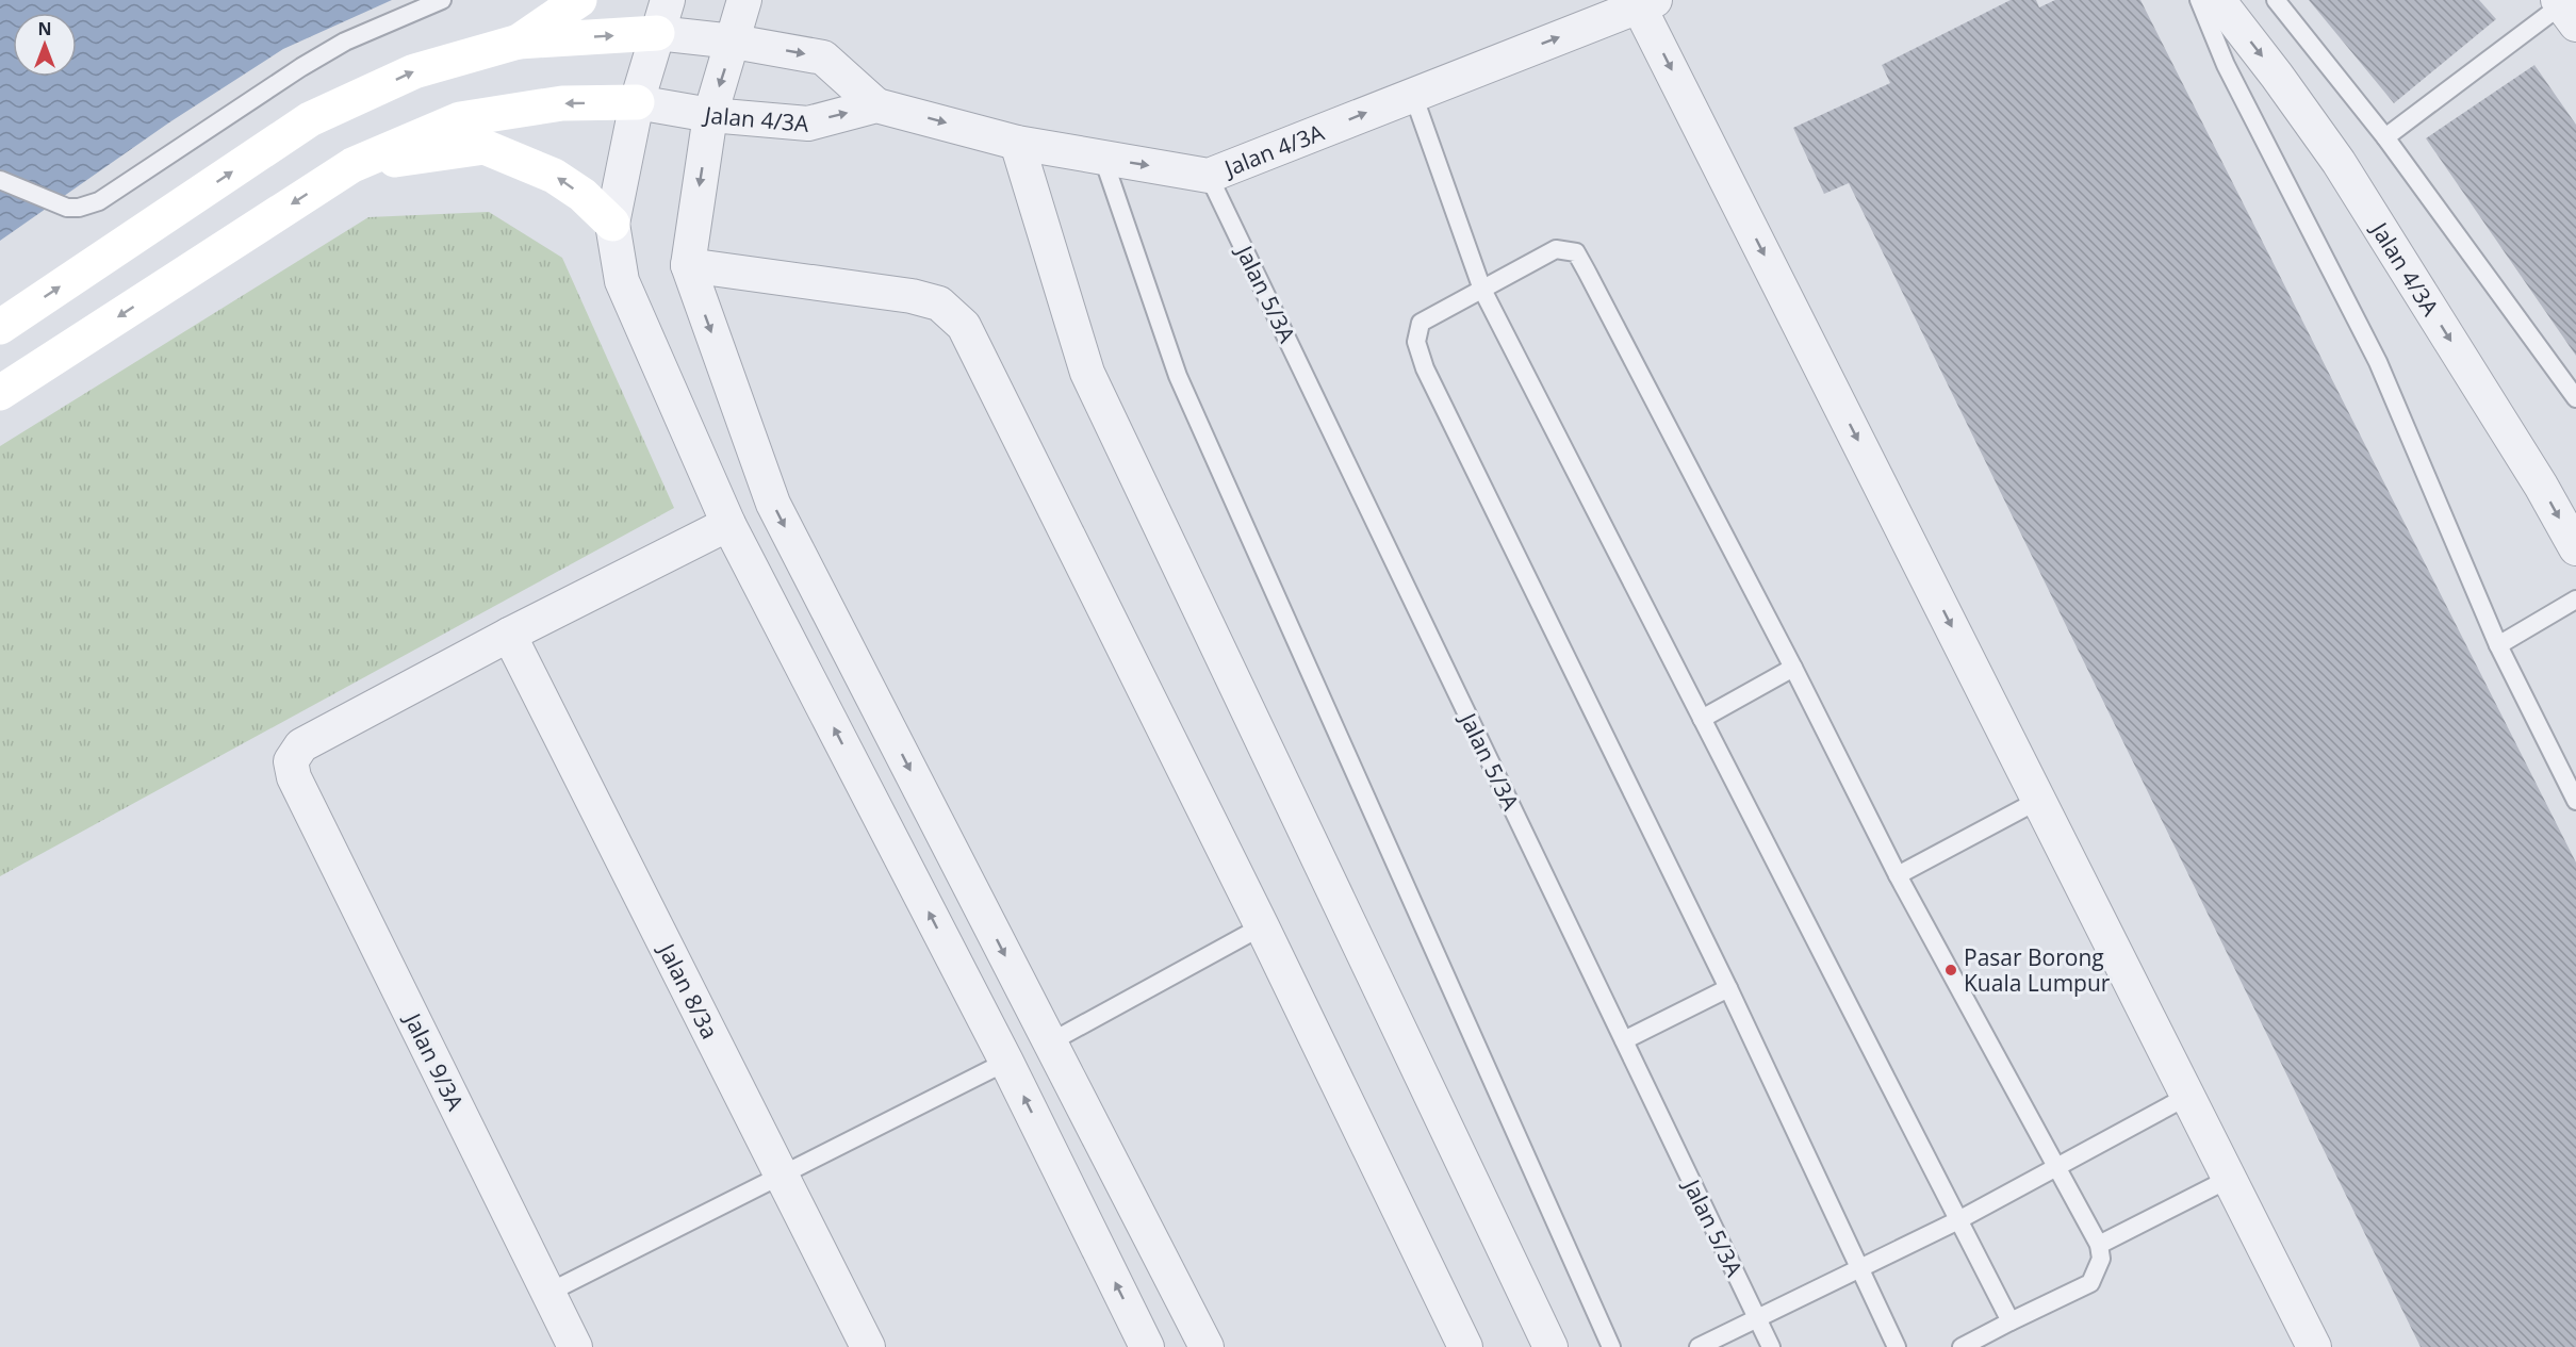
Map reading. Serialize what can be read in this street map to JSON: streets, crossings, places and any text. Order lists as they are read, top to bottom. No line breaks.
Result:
{"streets":{"street":["Jalan 4/3A","Jalan 8/3a","Jalan 9/3A"],"lane":["Jalan 5/3A"]},"crossings":[["Jalan 4/3A","Jalan 5/3A"],["Jalan 8/3a","Jalan 9/3A"]],"one_way":["Jalan 4/3A"],"places":["Pasar Borong Kuala Lumpur"],"north":"top"}
